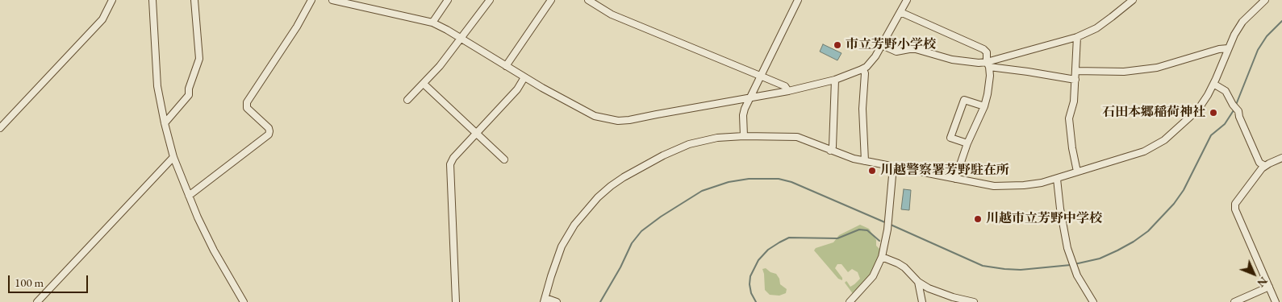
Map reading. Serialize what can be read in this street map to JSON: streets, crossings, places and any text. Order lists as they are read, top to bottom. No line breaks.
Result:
{"places":["市立芳野小学校","石田本郷稲荷神社","川越警察署芳野駐在所","川越市立芳野中学校"],"scale_bar":"100 m","north":"bottom right"}
